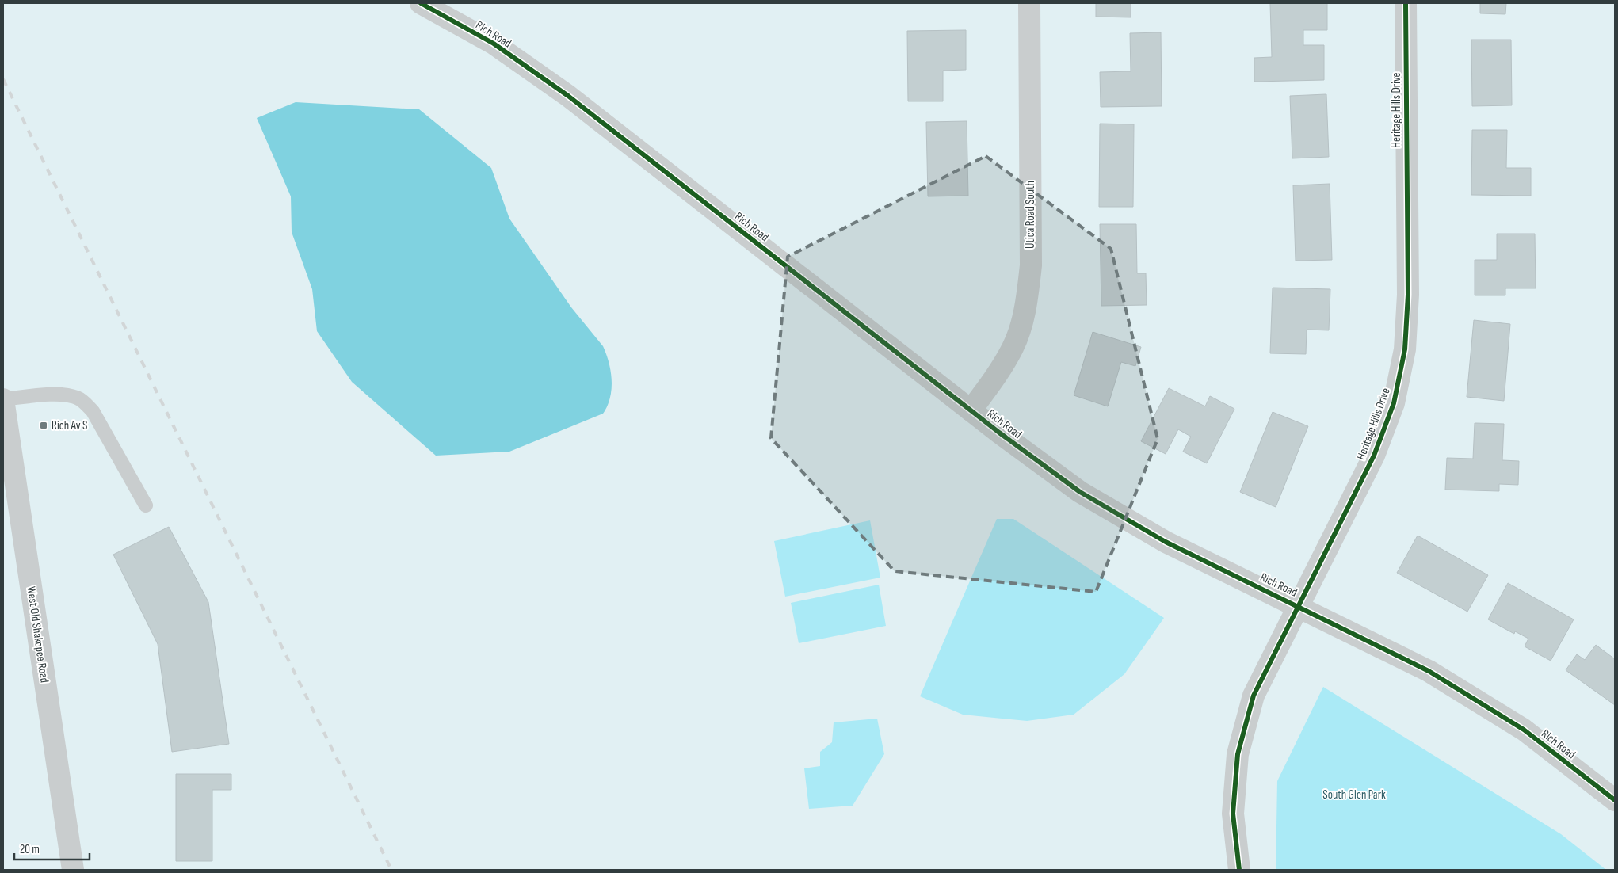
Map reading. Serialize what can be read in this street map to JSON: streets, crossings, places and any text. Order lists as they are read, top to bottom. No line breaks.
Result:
{"streets":{"street":["Rich Road","Heritage Hills Drive","Utica Road South","West Old Shakopee Road"]},"crossings":[["Rich Road","Heritage Hills Drive"],["Rich Road","Utica Road South"]],"parks":["South Glen Park"],"places":{"transit":["Rich Av S"]},"scale_bar":"20 m"}
